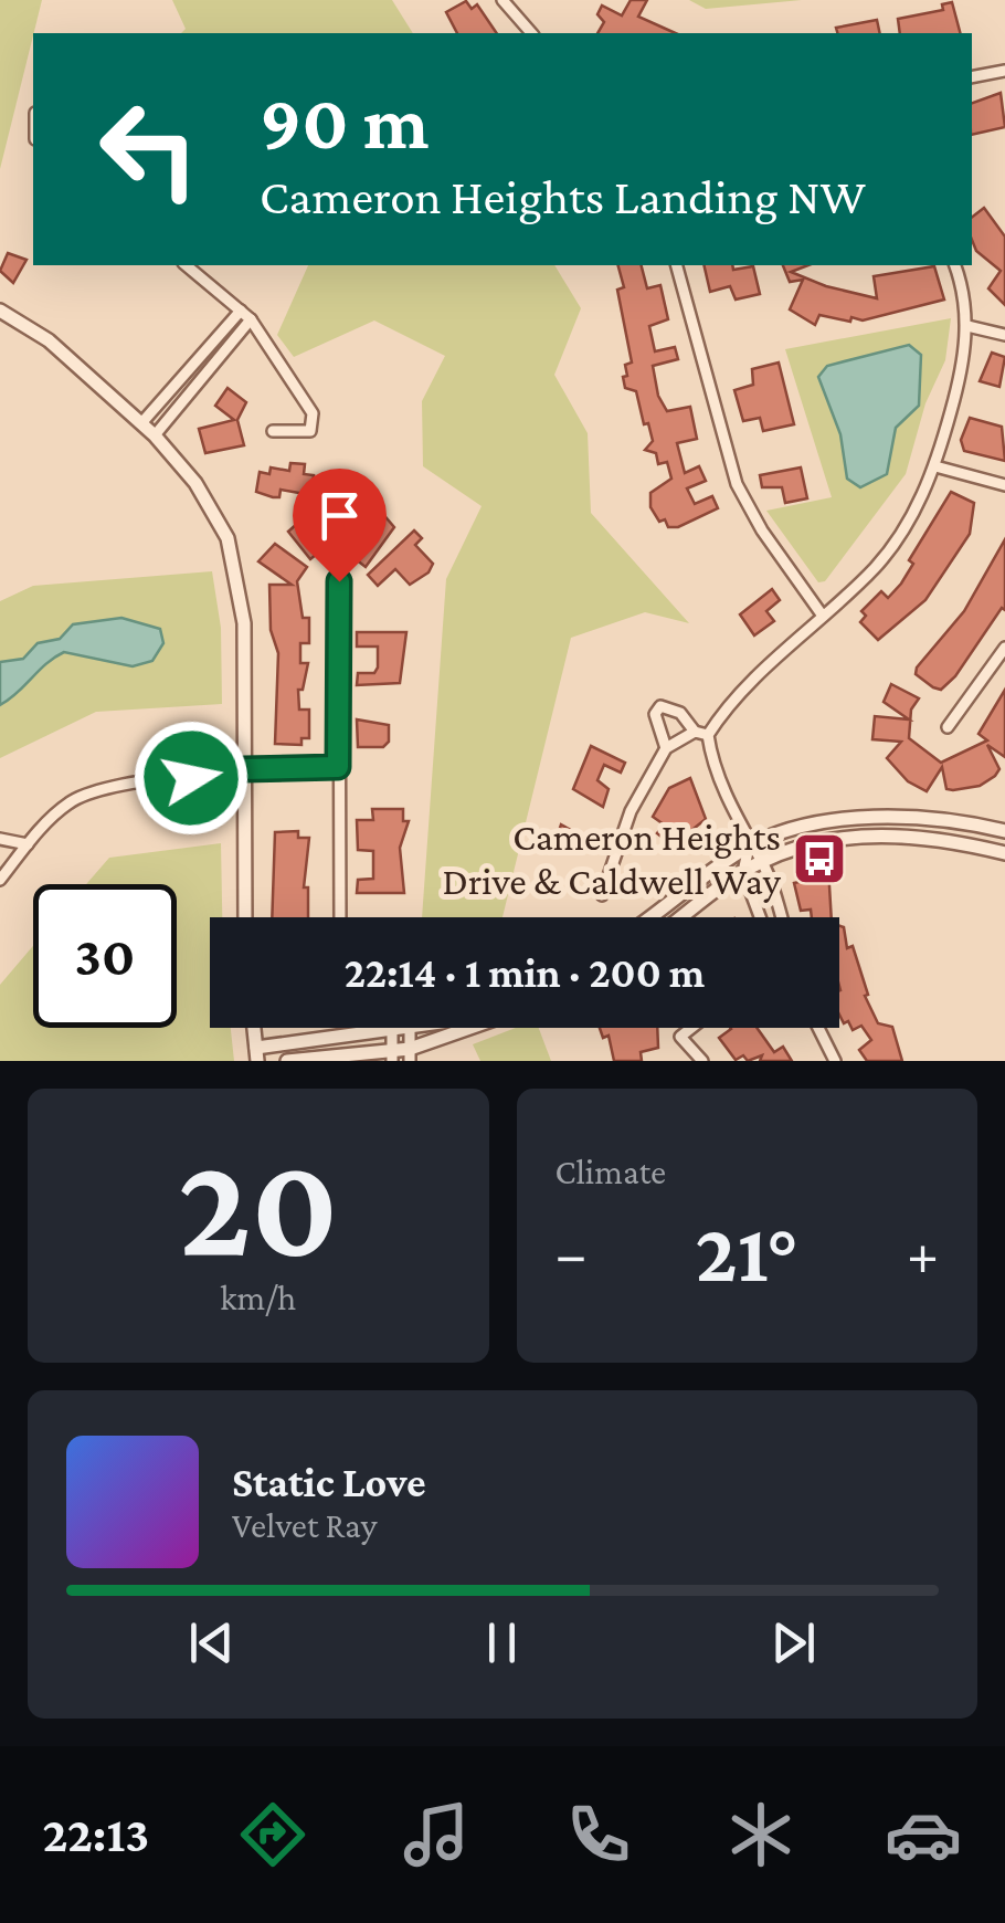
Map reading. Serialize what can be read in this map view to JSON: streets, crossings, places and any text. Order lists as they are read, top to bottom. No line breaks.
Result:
{"places":{"bus stop":["Cameron Heights Drive & Caldwell Way"]},"page":{"turn":["90 m","Cameron Heights Landing NW"],"limit":"30","trip":"22:14 · 1 min · 200 m","tile":[["20","km/h"],"Climate"],"heat":["−","21°","+"],"song":["Static Love","Velvet Ray"],"tabs":"22:13"}}
